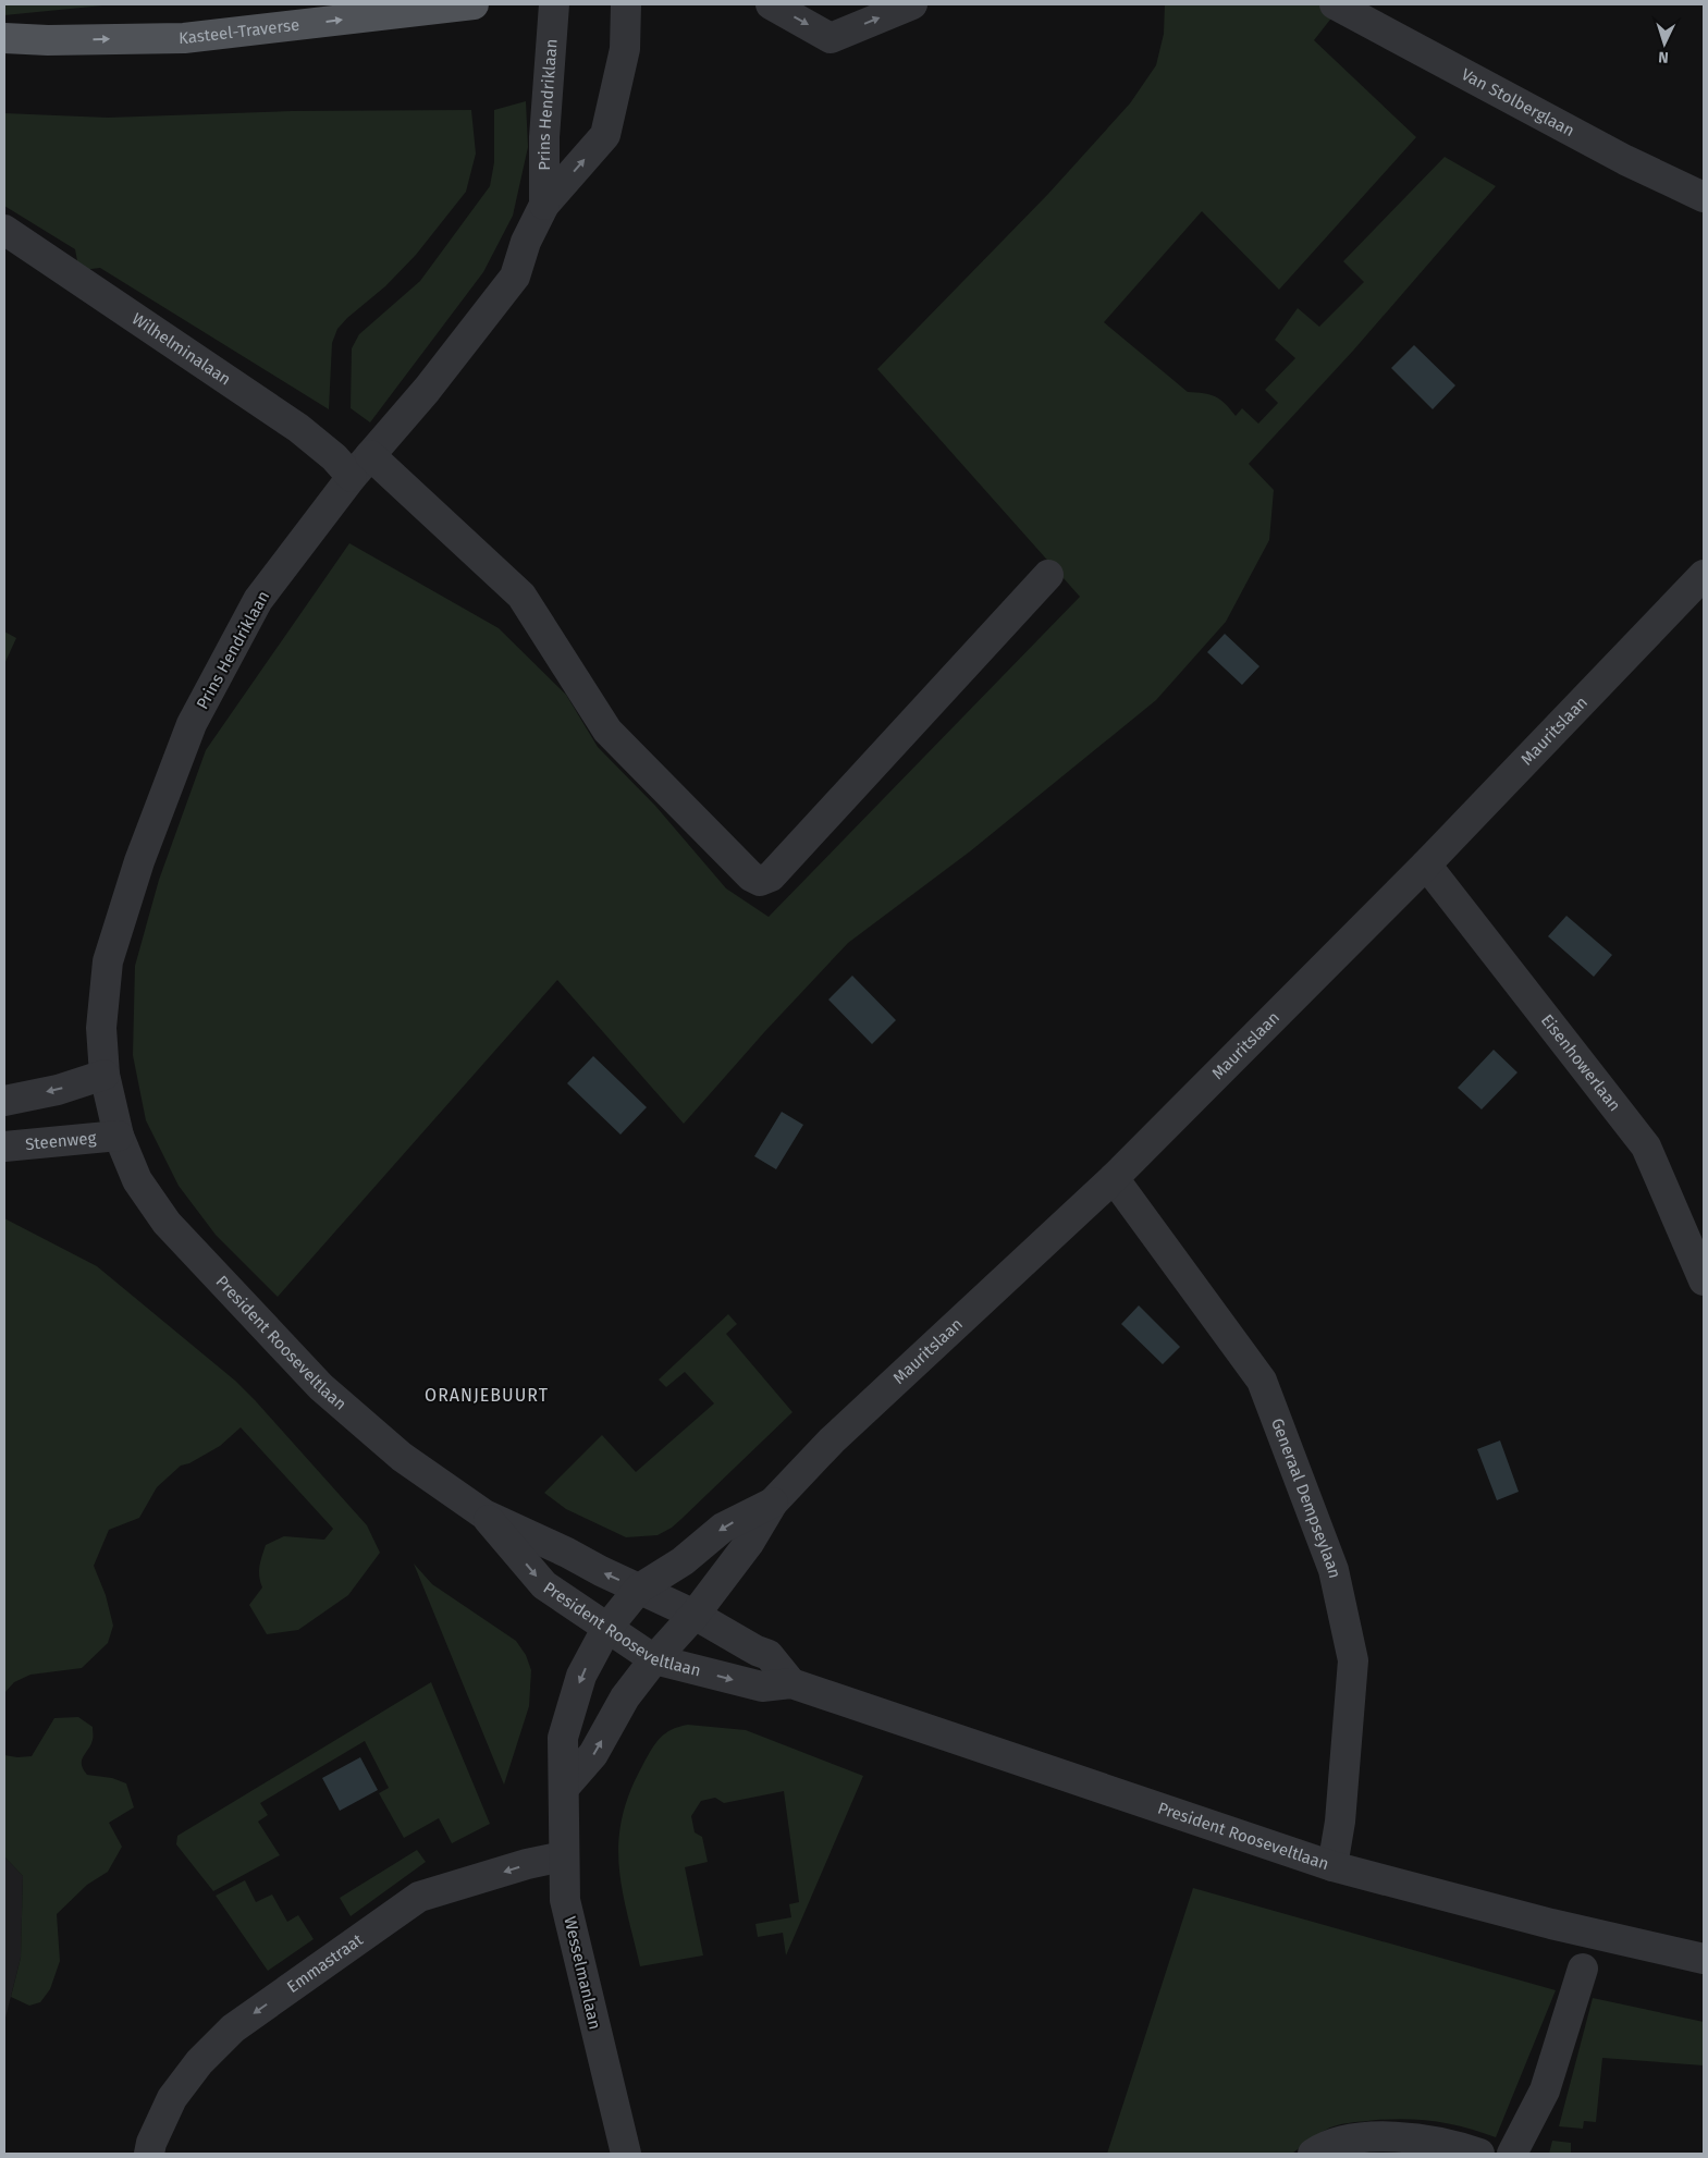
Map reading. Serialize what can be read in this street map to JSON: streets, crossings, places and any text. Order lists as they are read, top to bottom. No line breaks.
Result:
{"streets":{"main road":["Kasteel-Traverse"],"street":["Van Stolberglaan","Prins Hendriklaan","Wilhelminalaan","Mauritslaan","Eisenhowerlaan","Steenweg","President Rooseveltlaan","Generaal Dempseylaan","Emmastraat","Wesselmanlaan"]},"crossings":[["Prins Hendriklaan","Wilhelminalaan"],["Prins Hendriklaan","Steenweg"],["Prins Hendriklaan","President Rooseveltlaan"],["Mauritslaan","Eisenhowerlaan"],["Mauritslaan","President Rooseveltlaan"],["Mauritslaan","Generaal Dempseylaan"],["Mauritslaan","Wesselmanlaan"],["Steenweg","President Rooseveltlaan"],["President Rooseveltlaan","Generaal Dempseylaan"],["President Rooseveltlaan","Wesselmanlaan"],["Emmastraat","Wesselmanlaan"]],"one_way":["Kasteel-Traverse","Emmastraat"],"districts":["ORANJEBUURT"],"north":"bottom"}
